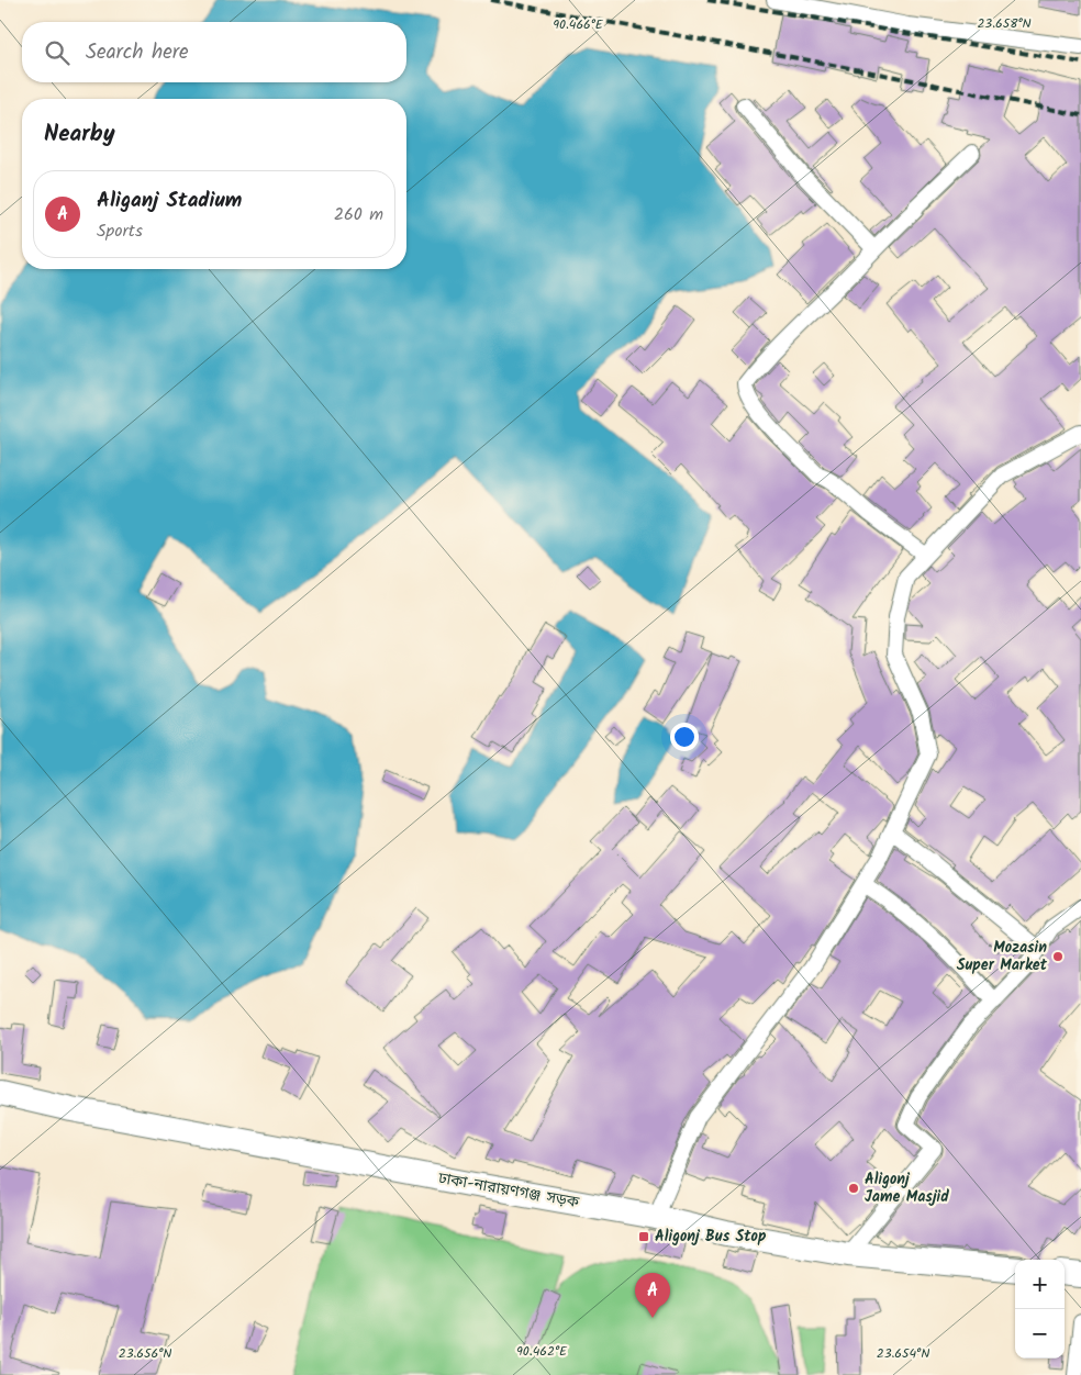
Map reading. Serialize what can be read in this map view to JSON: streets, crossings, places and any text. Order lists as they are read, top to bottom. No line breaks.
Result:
{"streets":{"highway":["ঢাকা-নারায়ণগঞ্জ সড়ক"]},"places":{"other":["Mozasin Super Market","Aligonj Jame Masjid"],"transit":["Aligonj Bus Stop"]},"page":{"search":"Search here","heading":"Nearby","list":[{"mark":"A","name":"Aliganj Stadium","note":"Sports","value":"260 m"}],"map_buttons":["+","−"],"pins":"A"},"coordinates":["23.658°N","90.466°E","90.462°E","23.656°N","23.654°N"]}
